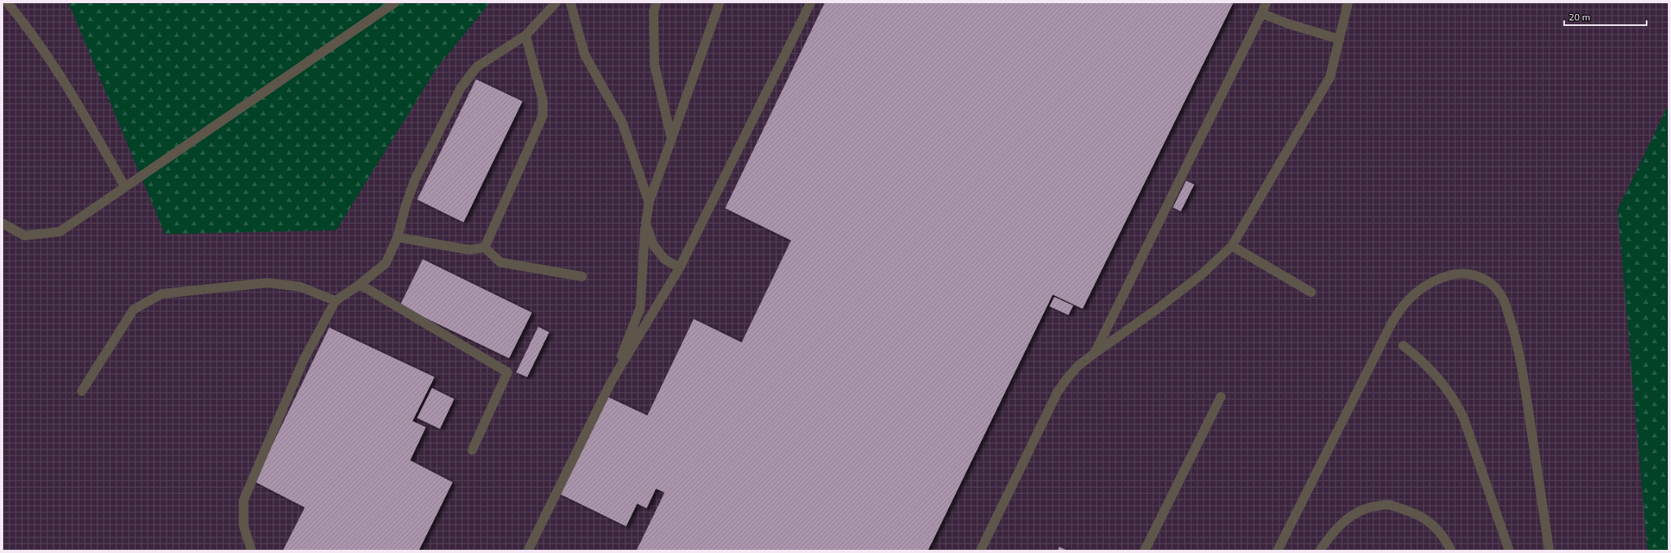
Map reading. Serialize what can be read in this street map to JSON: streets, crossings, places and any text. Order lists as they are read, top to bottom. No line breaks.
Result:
{"scale_bar":"20 m"}
